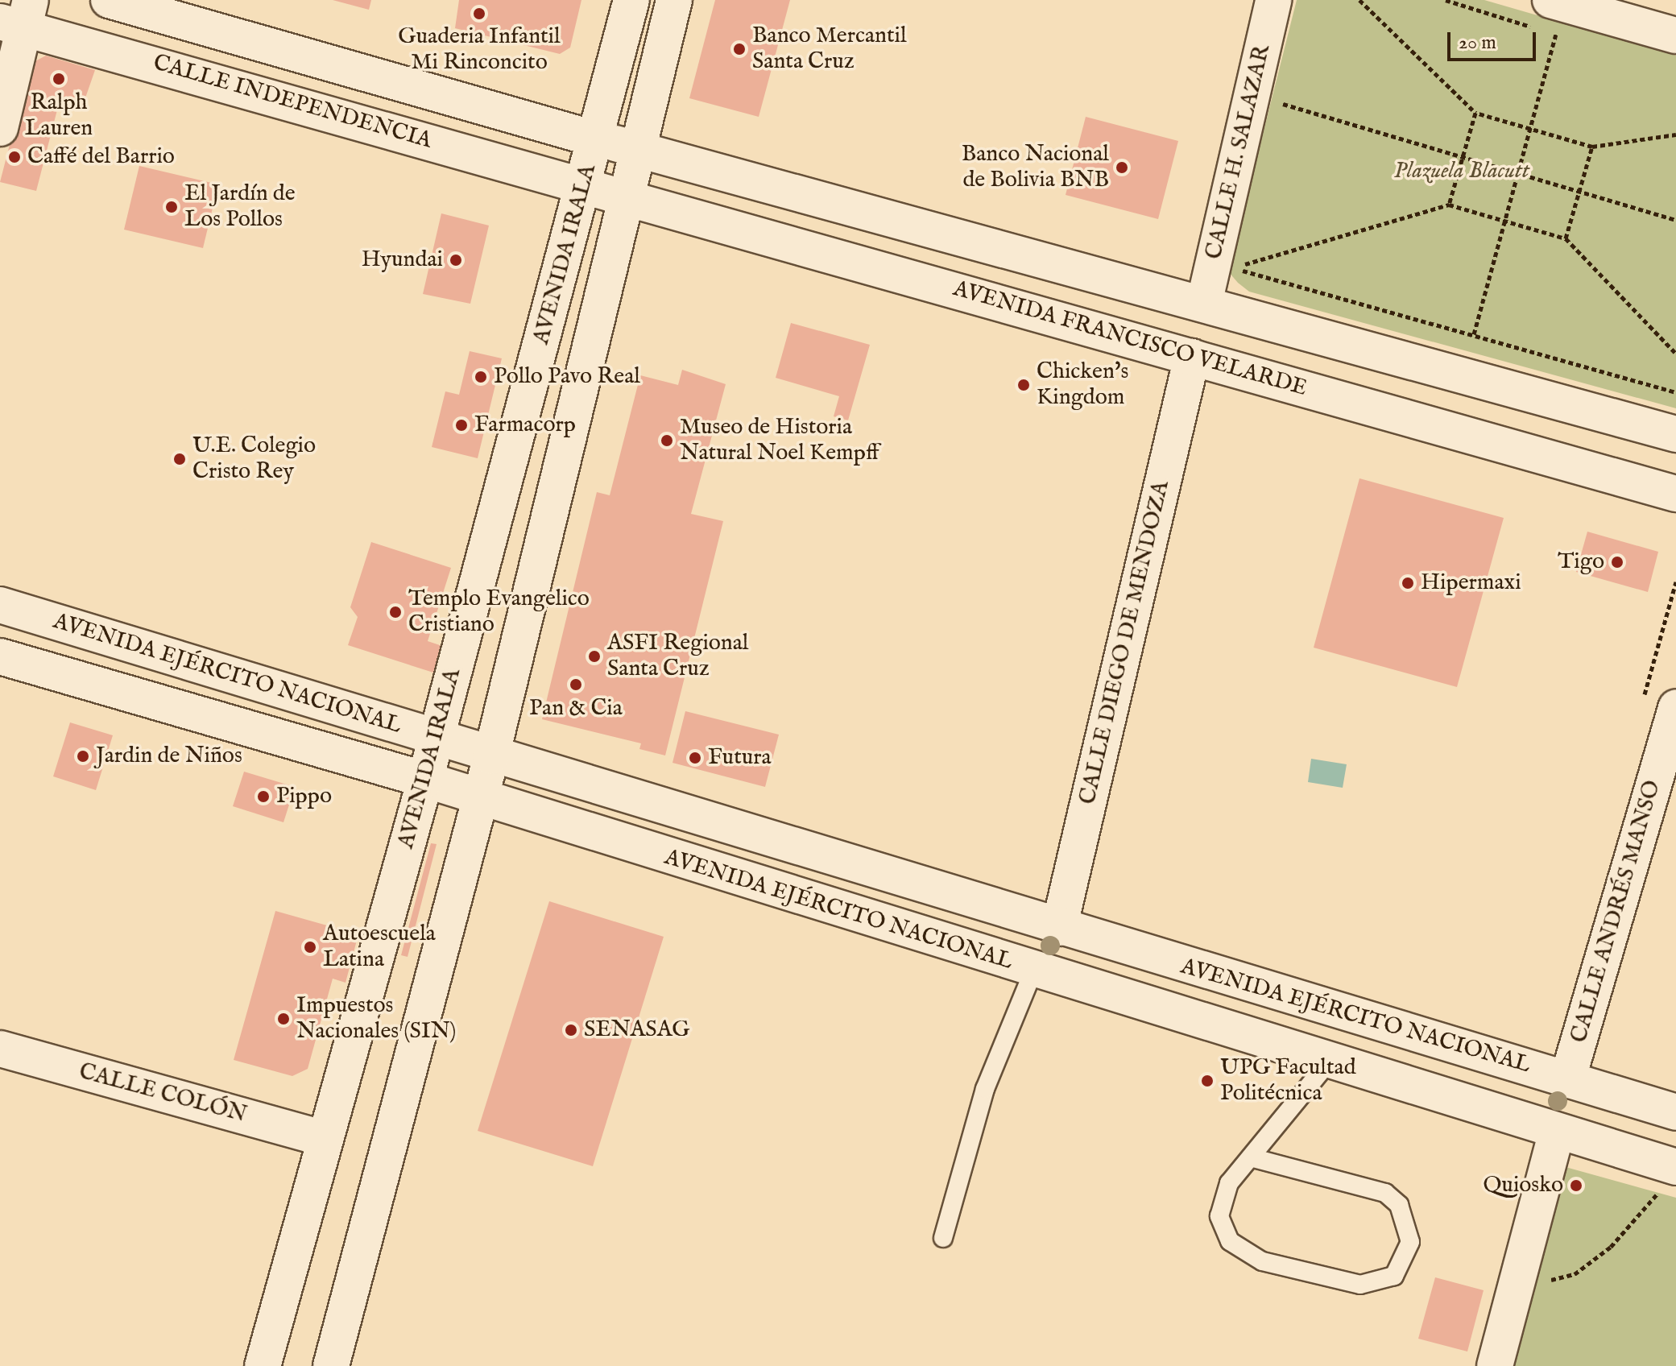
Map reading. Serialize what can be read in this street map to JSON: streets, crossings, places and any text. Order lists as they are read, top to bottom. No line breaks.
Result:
{"streets":{"street":["CALLE INDEPENDENCIA","CALLE H. SALAZAR","AVENIDA IRALA","AVENIDA FRANCISCO VELARDE","CALLE DIEGO DE MENDOZA","AVENIDA EJÉRCITO NACIONAL","CALLE ANDRÉS MANSO","CALLE COLÓN"]},"crossings":[["CALLE INDEPENDENCIA","AVENIDA IRALA"],["CALLE INDEPENDENCIA","AVENIDA FRANCISCO VELARDE"],["AVENIDA IRALA","AVENIDA FRANCISCO VELARDE"],["AVENIDA IRALA","AVENIDA EJÉRCITO NACIONAL"],["AVENIDA IRALA","CALLE COLÓN"],["AVENIDA FRANCISCO VELARDE","CALLE DIEGO DE MENDOZA"],["CALLE DIEGO DE MENDOZA","AVENIDA EJÉRCITO NACIONAL"],["AVENIDA EJÉRCITO NACIONAL","CALLE ANDRÉS MANSO"]],"parks":["Plazuela Blacutt"],"places":["Guaderia Infantil Mi Rinconcito","Banco Mercantil Santa Cruz","Ralph Lauren","Caffé del Barrio","Banco Nacional de Bolivia BNB","El Jardín de Los Pollos","Hyundai","Pollo Pavo Real","Chicken's Kingdom","Farmacorp","Museo de Historia Natural Noel Kempff","U.E. Colegio Cristo Rey","Tigo","Hipermaxi","Templo Evangelico Cristiano","ASFI Regional Santa Cruz","Pan & Cia","Jardin de Niños","Futura","Pippo","Autoescuela Latina","Impuestos Nacionales (SIN)","SENASAG","UPG Facultad Politécnica","Quiosko"],"scale_bar":"20 m"}
